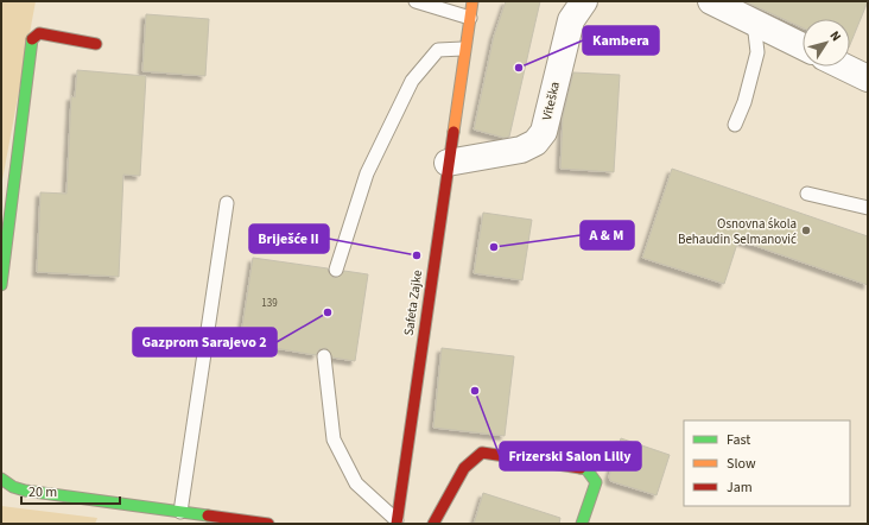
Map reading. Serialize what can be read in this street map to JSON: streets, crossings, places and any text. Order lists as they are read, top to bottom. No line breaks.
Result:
{"streets":{"street":["Viteška","Safeta Zajke"]},"crossings":[["Viteška","Safeta Zajke"]],"places":["Kambera","Osnovna śkola Behaudin Selmanović","A & M","Briješće II","Gazprom Sarajevo 2","Frizerski Salon Lilly"],"house_numbers":["139"],"legend":["Fast","Slow","Jam"],"scale_bar":"20 m","north":"top right"}
